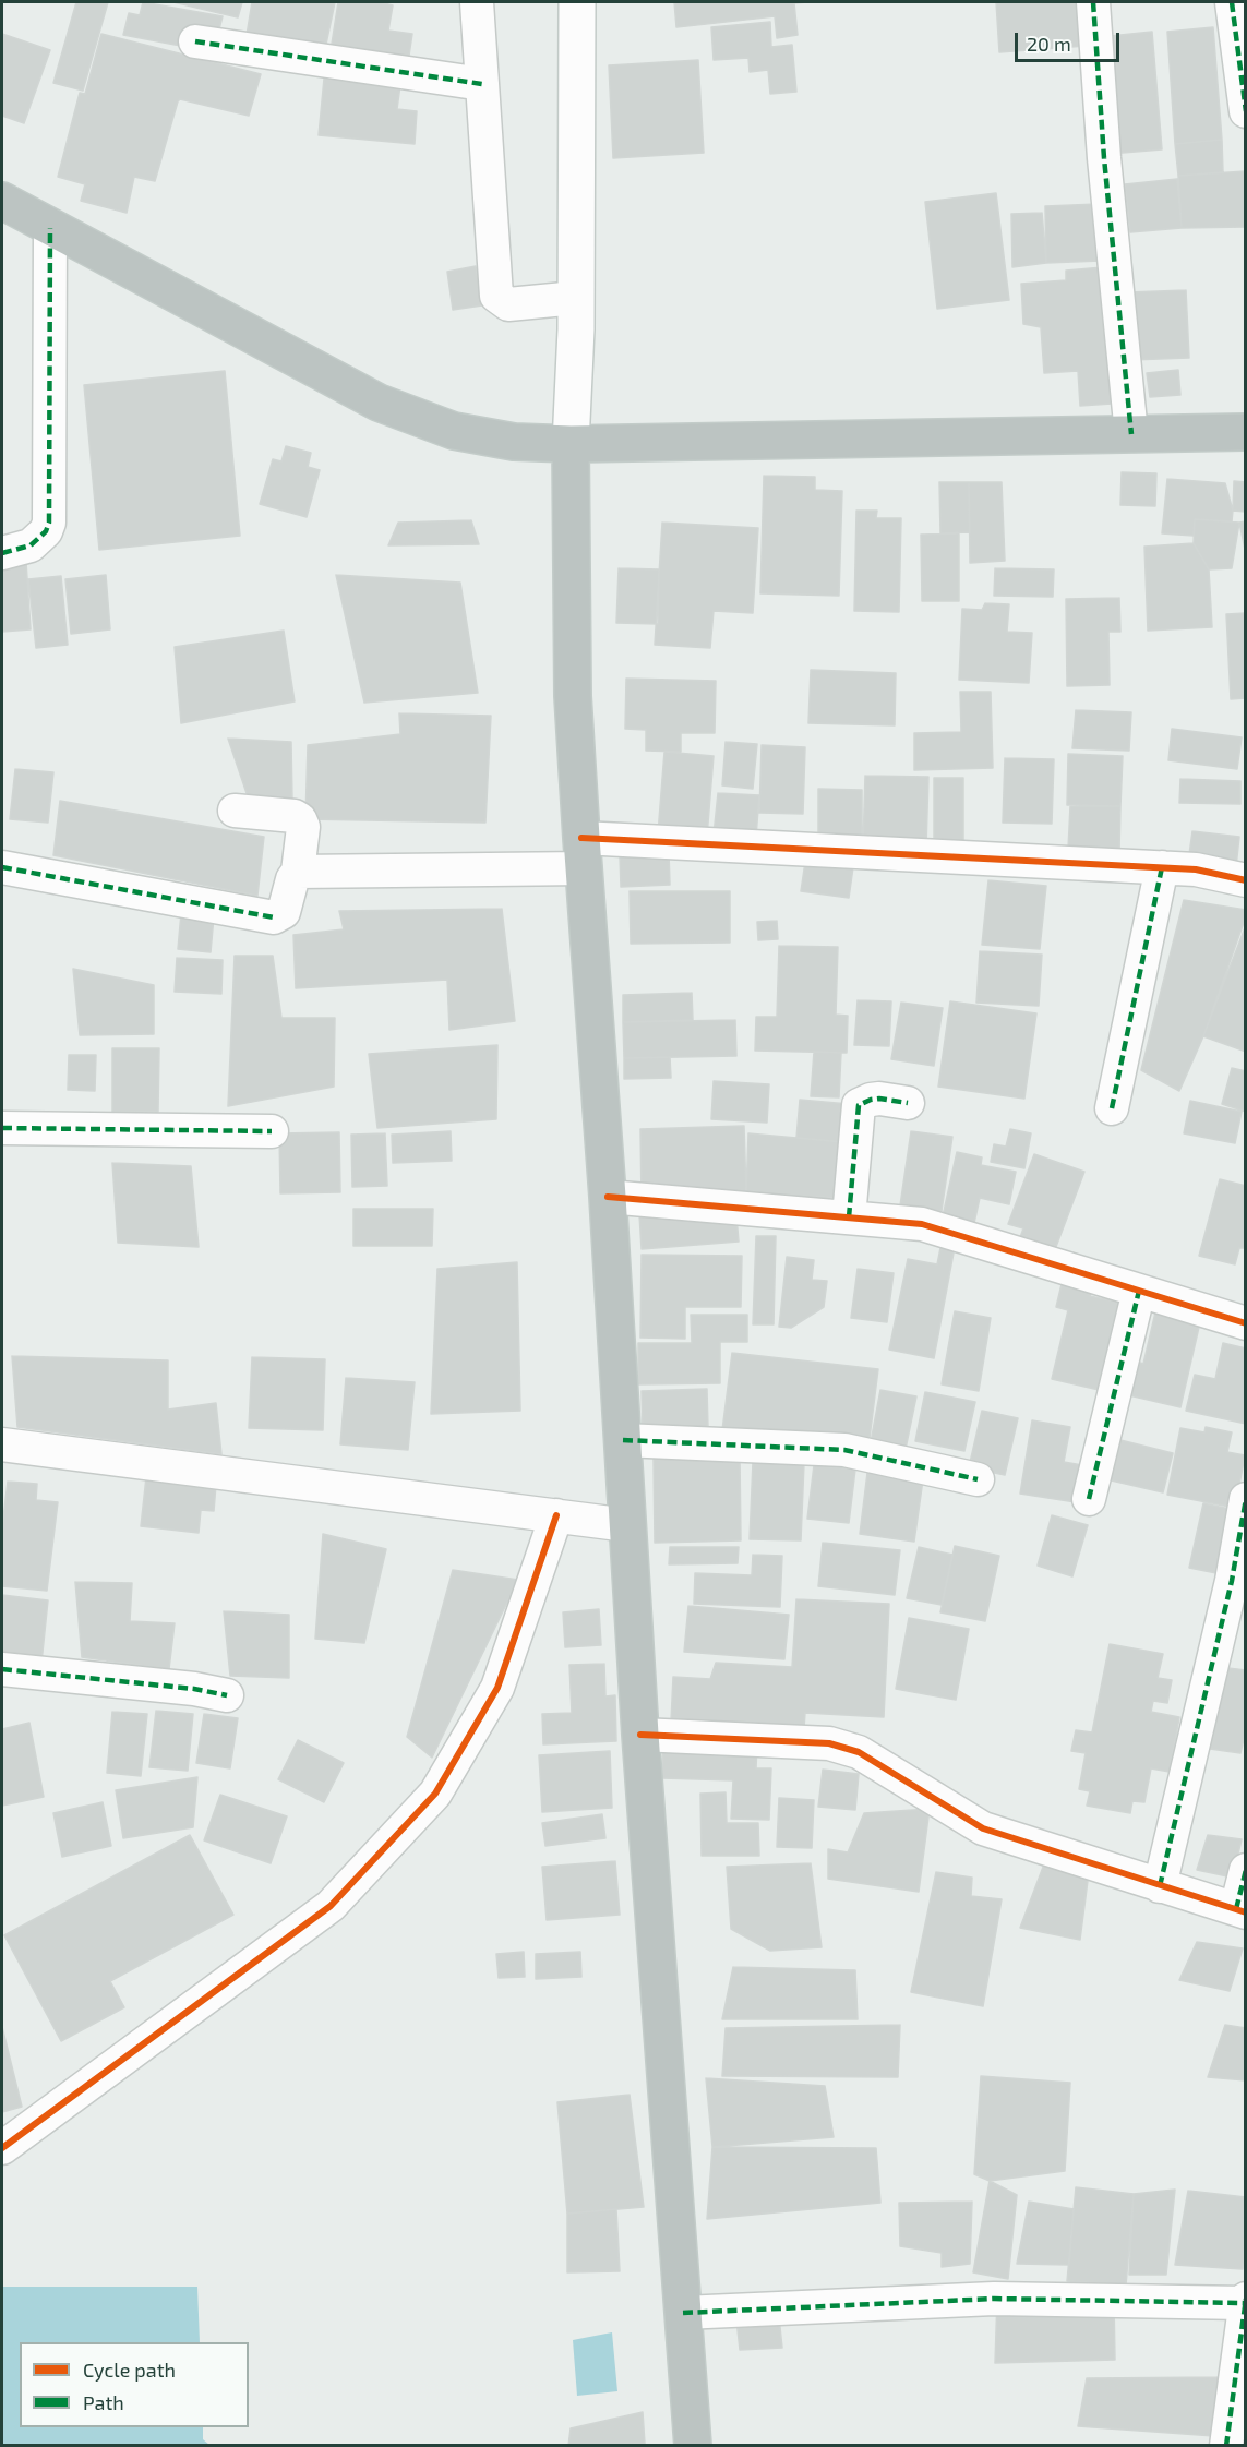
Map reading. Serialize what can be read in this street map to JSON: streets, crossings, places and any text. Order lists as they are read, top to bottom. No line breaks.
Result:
{"legend":["Cycle path","Path"],"scale_bar":"20 m"}
